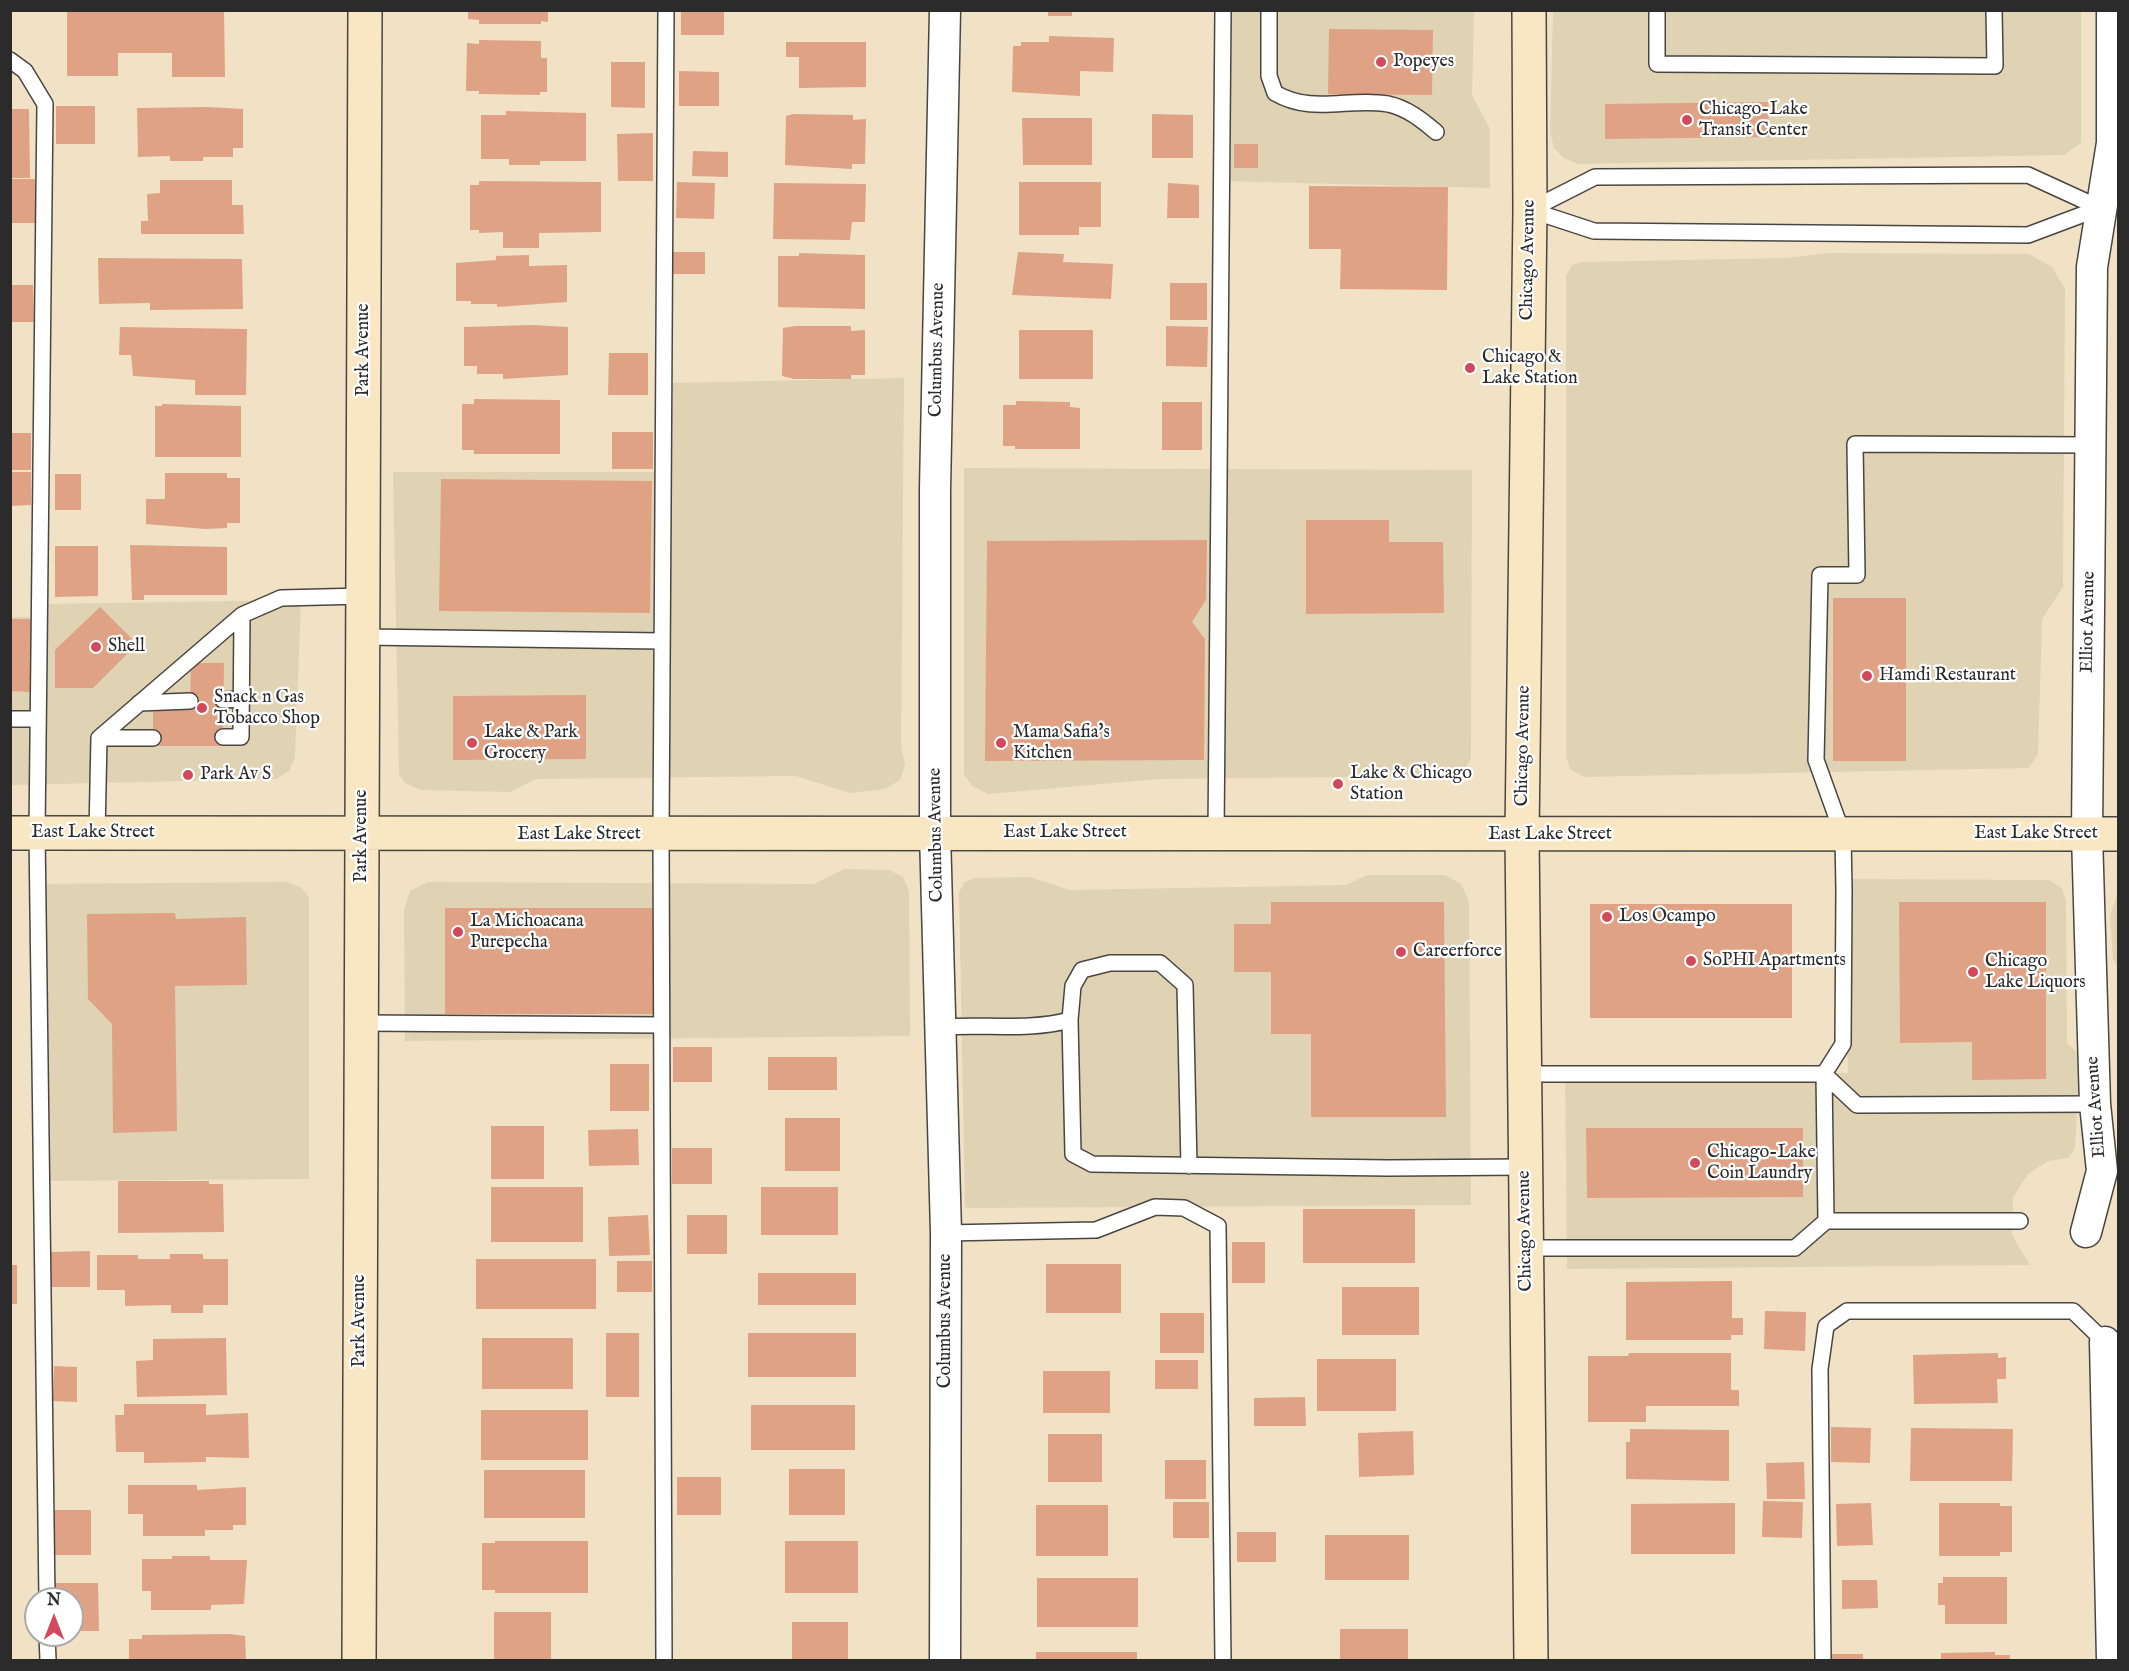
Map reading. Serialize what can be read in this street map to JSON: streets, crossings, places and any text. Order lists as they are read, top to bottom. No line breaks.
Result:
{"streets":{"street":["Chicago Avenue","Park Avenue","Columbus Avenue","Elliot Avenue","East Lake Street"]},"crossings":[["Chicago Avenue","East Lake Street"],["Park Avenue","East Lake Street"],["Columbus Avenue","East Lake Street"],["Elliot Avenue","East Lake Street"]],"places":["Popeyes","Chicago-Lake Transit Center","Chicago & Lake Station","Shell","Hamdi Restaurant","Snack n Gas Tobacco Shop","Lake & Park Grocery","Mama Safia's Kitchen","Park Av S","Lake & Chicago Station","Los Ocampo","La Michoacana Purepecha","Careerforce","SoPHI Apartments","Chicago Lake Liquors","Chicago-Lake Coin Laundry"],"north":"top"}
